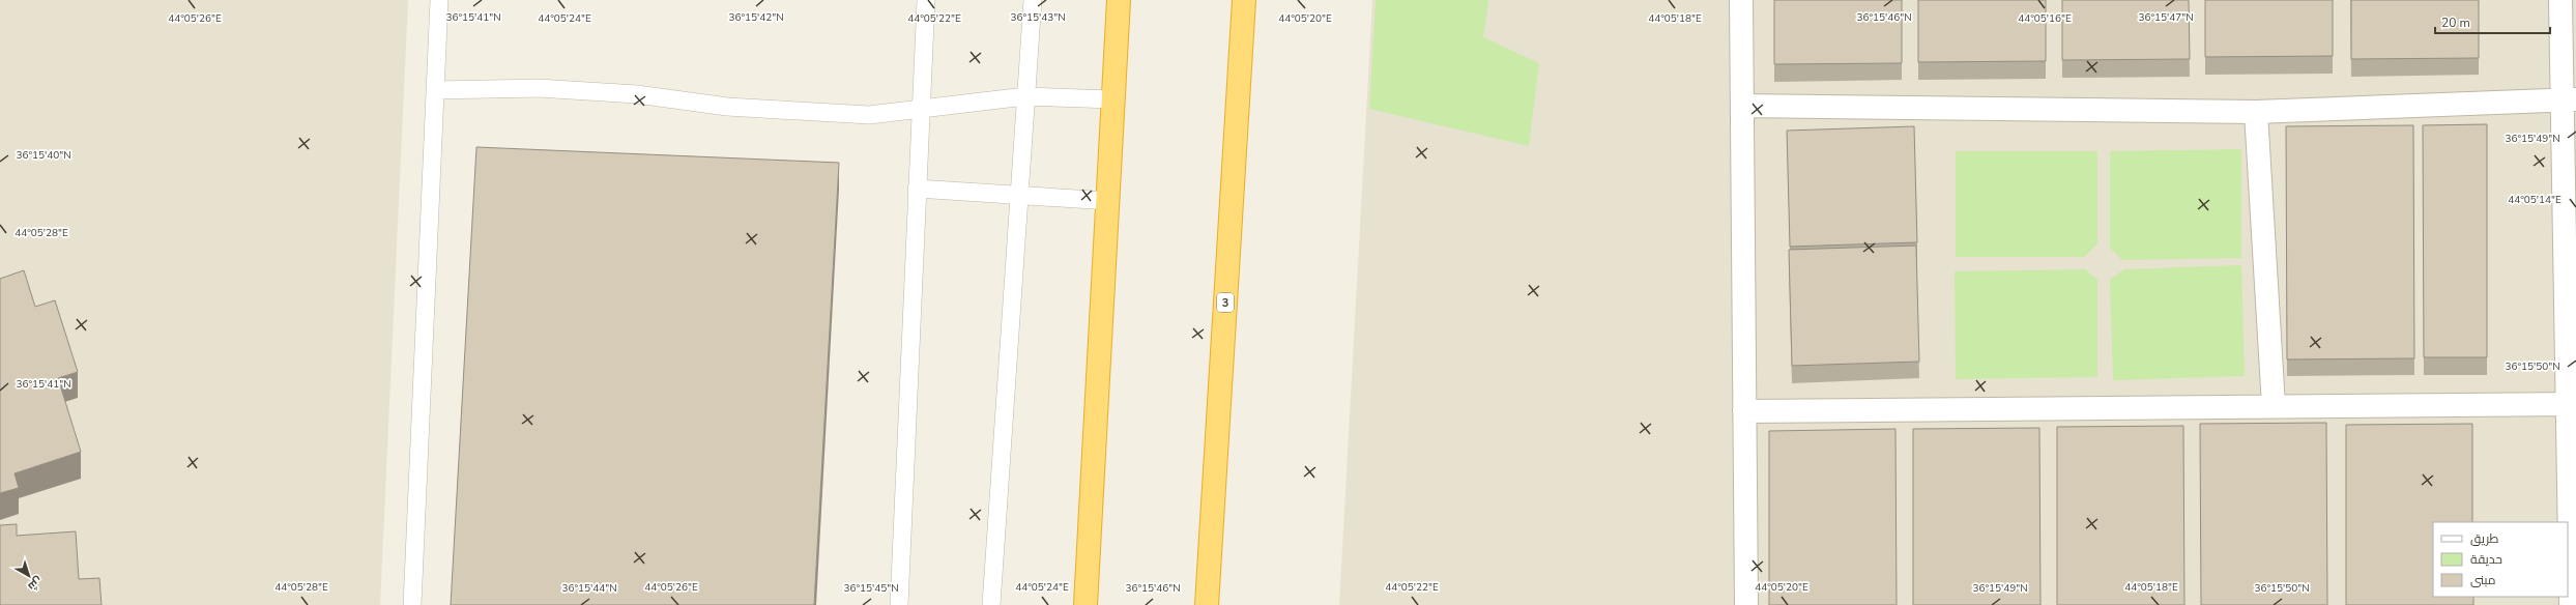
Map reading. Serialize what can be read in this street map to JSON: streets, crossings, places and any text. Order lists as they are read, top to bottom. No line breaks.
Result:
{"streets":{"highway":["3"]},"legend":["طريق","حديقة","مبنى"],"scale_bar":"20 m","north":"bottom right","coordinates":["36°15'41\"N","36°15'43\"N","36°15'42\"N","36°15'46\"N","36°15'47\"N","44°05'26\"E","44°05'24\"E","44°05'22\"E","44°05'20\"E","44°05'18\"E","44°05'16\"E","36°15'49\"N","36°15'40\"N","44°05'14\"E","44°05'28\"E","36°15'50\"N","36°15'44\"N","36°15'45\"N"]}
